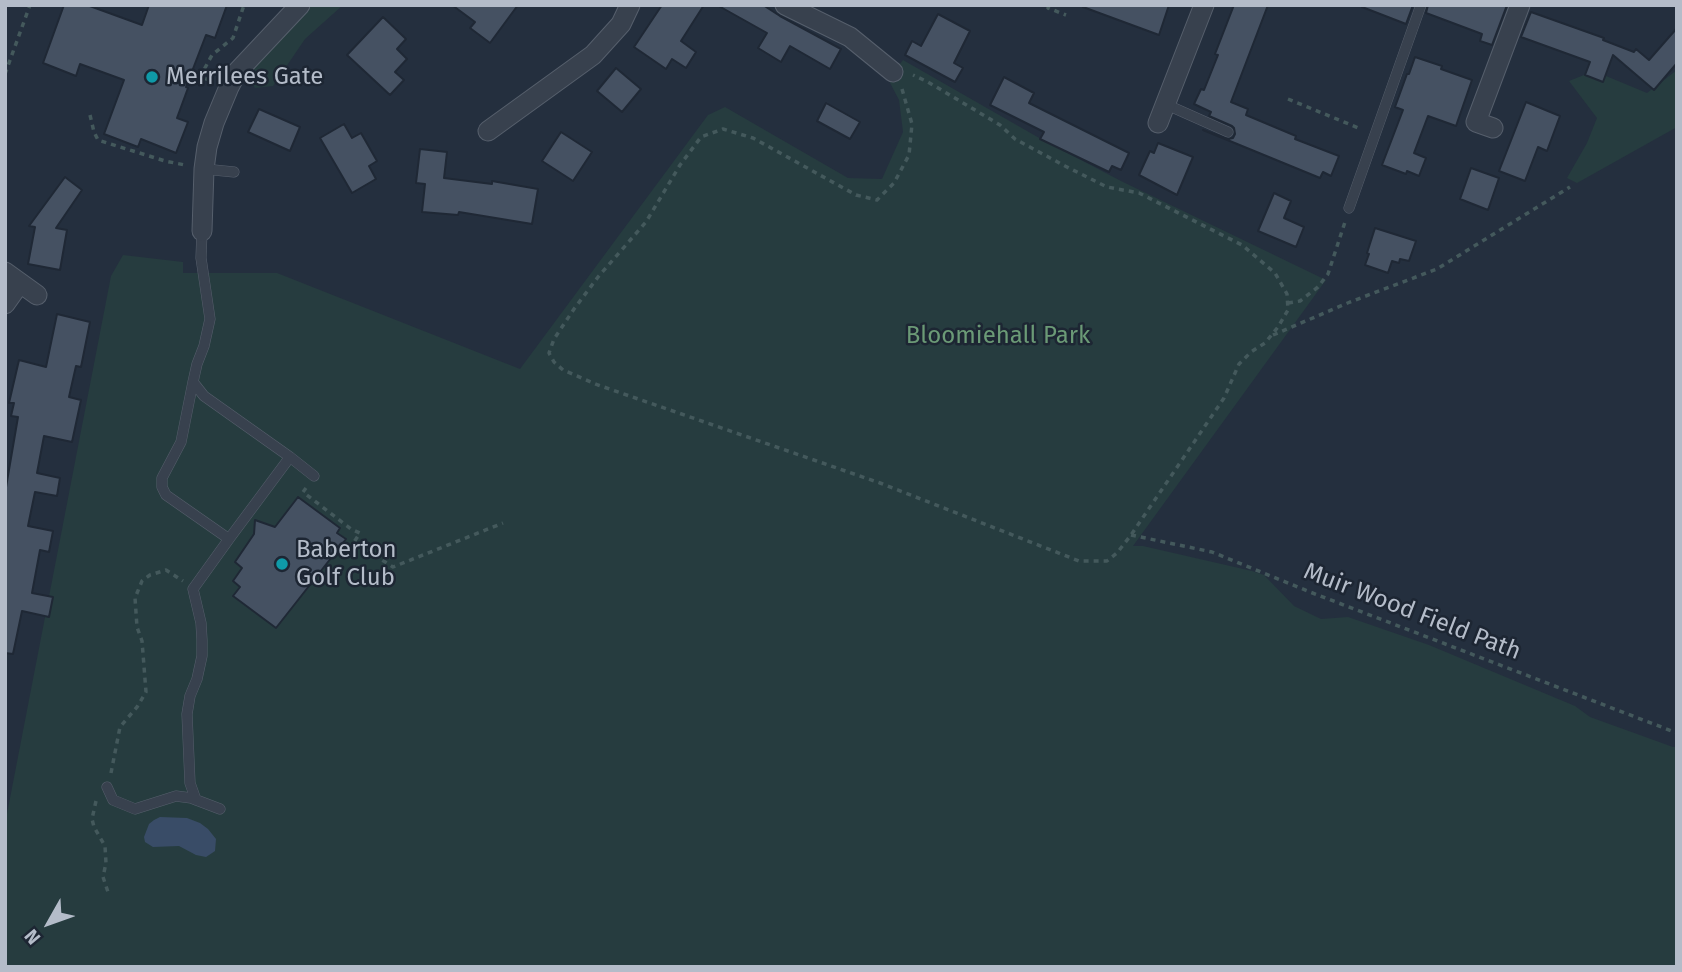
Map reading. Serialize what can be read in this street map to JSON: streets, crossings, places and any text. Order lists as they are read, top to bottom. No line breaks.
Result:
{"streets":{"path":["Muir Wood Field Path"]},"parks":["Bloomiehall Park"],"places":["Merrilees Gate","Baberton Golf Club"],"north":"bottom left"}
